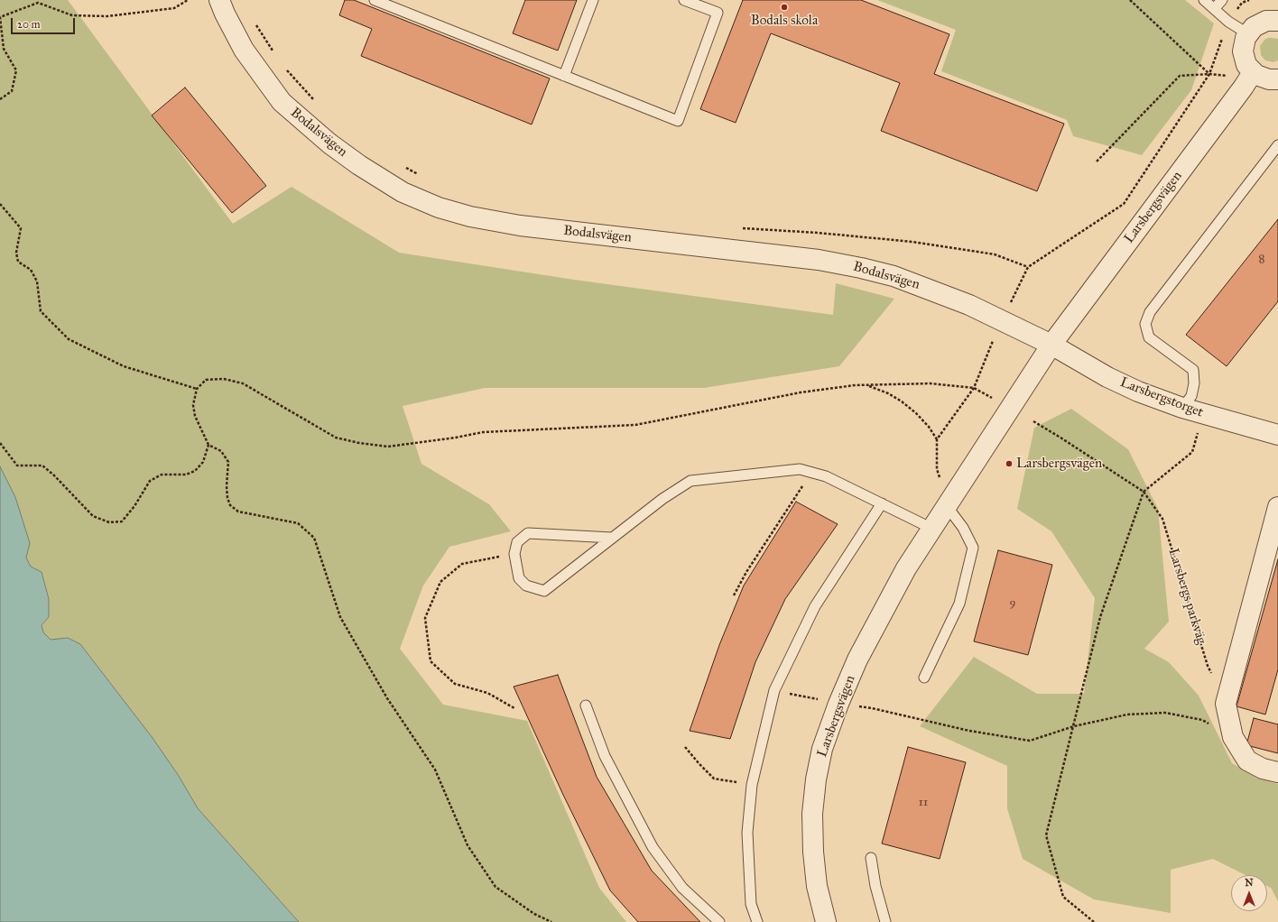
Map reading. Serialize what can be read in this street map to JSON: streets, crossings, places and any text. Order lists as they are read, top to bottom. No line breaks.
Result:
{"streets":{"street":["Bodalsvägen","Larsbergsvägen","Larsbergstorget"],"path":["Larsbergs parkväg"]},"crossings":[["Bodalsvägen","Larsbergsvägen"],["Bodalsvägen","Larsbergstorget"],["Larsbergsvägen","Larsbergstorget"]],"places":["Bodals skola","Larsbergsvägen"],"house_numbers":["8","9","11"],"scale_bar":"20 m","north":"top"}
